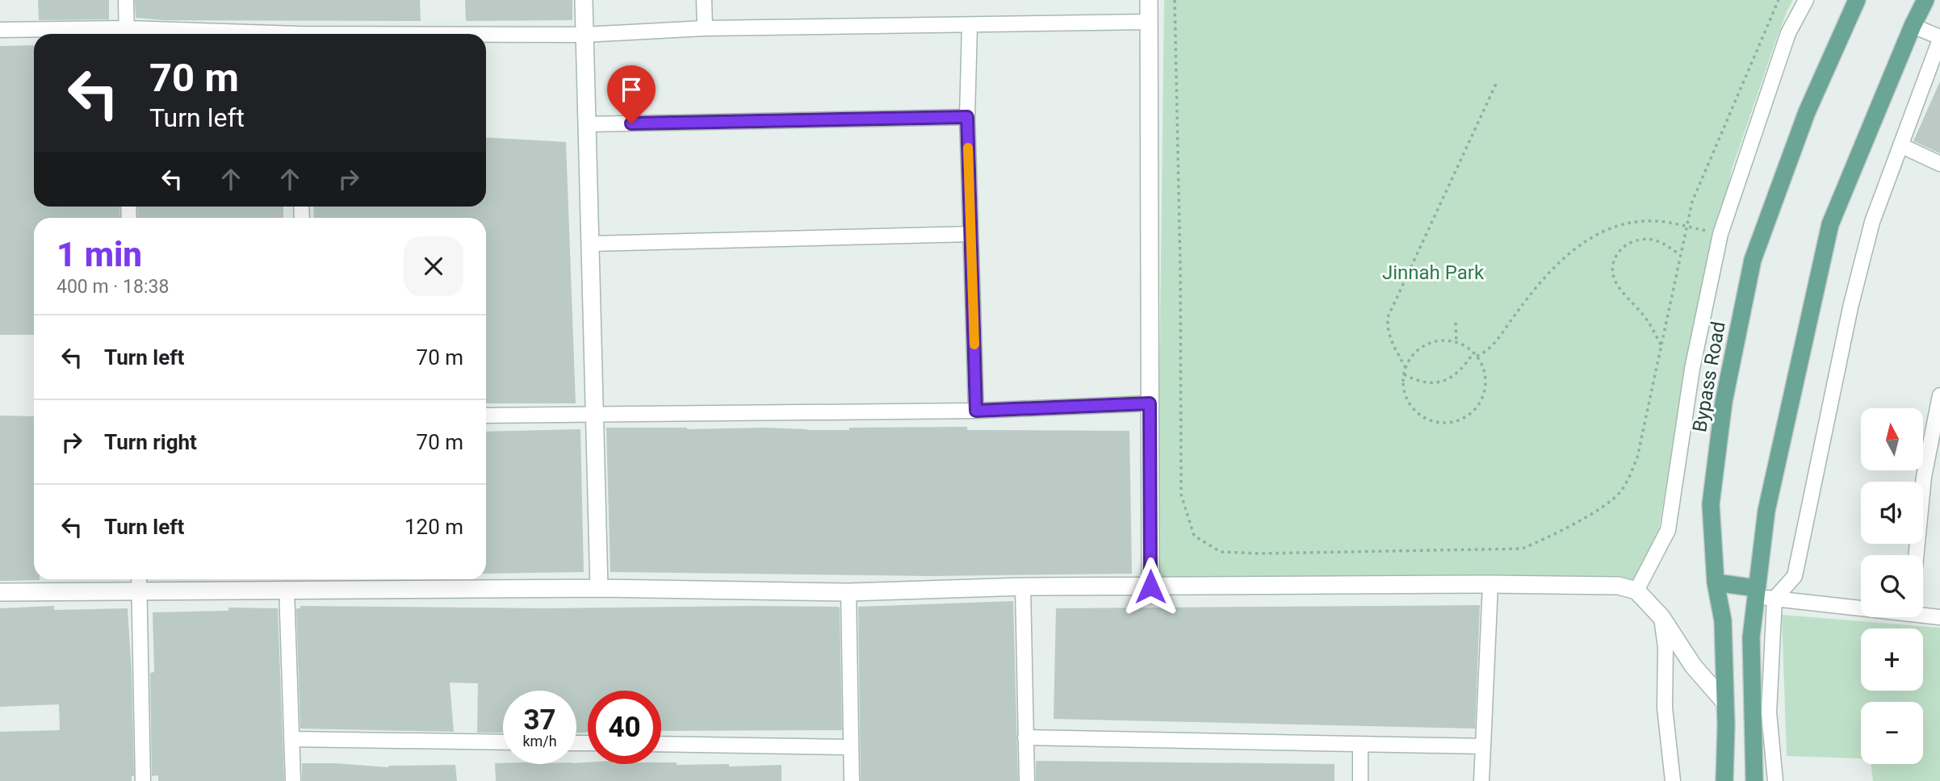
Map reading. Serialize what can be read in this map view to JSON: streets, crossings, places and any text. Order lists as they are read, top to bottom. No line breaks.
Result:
{"streets":{"main road":["Bypass Road"]},"parks":["Jinnah Park"],"north":"top","page":{"turn":["70 m","Turn left"],"heading":["1 min","400 m · 18:38"],"list":[{"name":"Turn left","value":"70 m"},{"name":"Turn right","value":"70 m"},{"name":"Turn left","value":"120 m"}],"map_buttons":["+","−"],"speed":"37 km/h","limit":"40"}}
